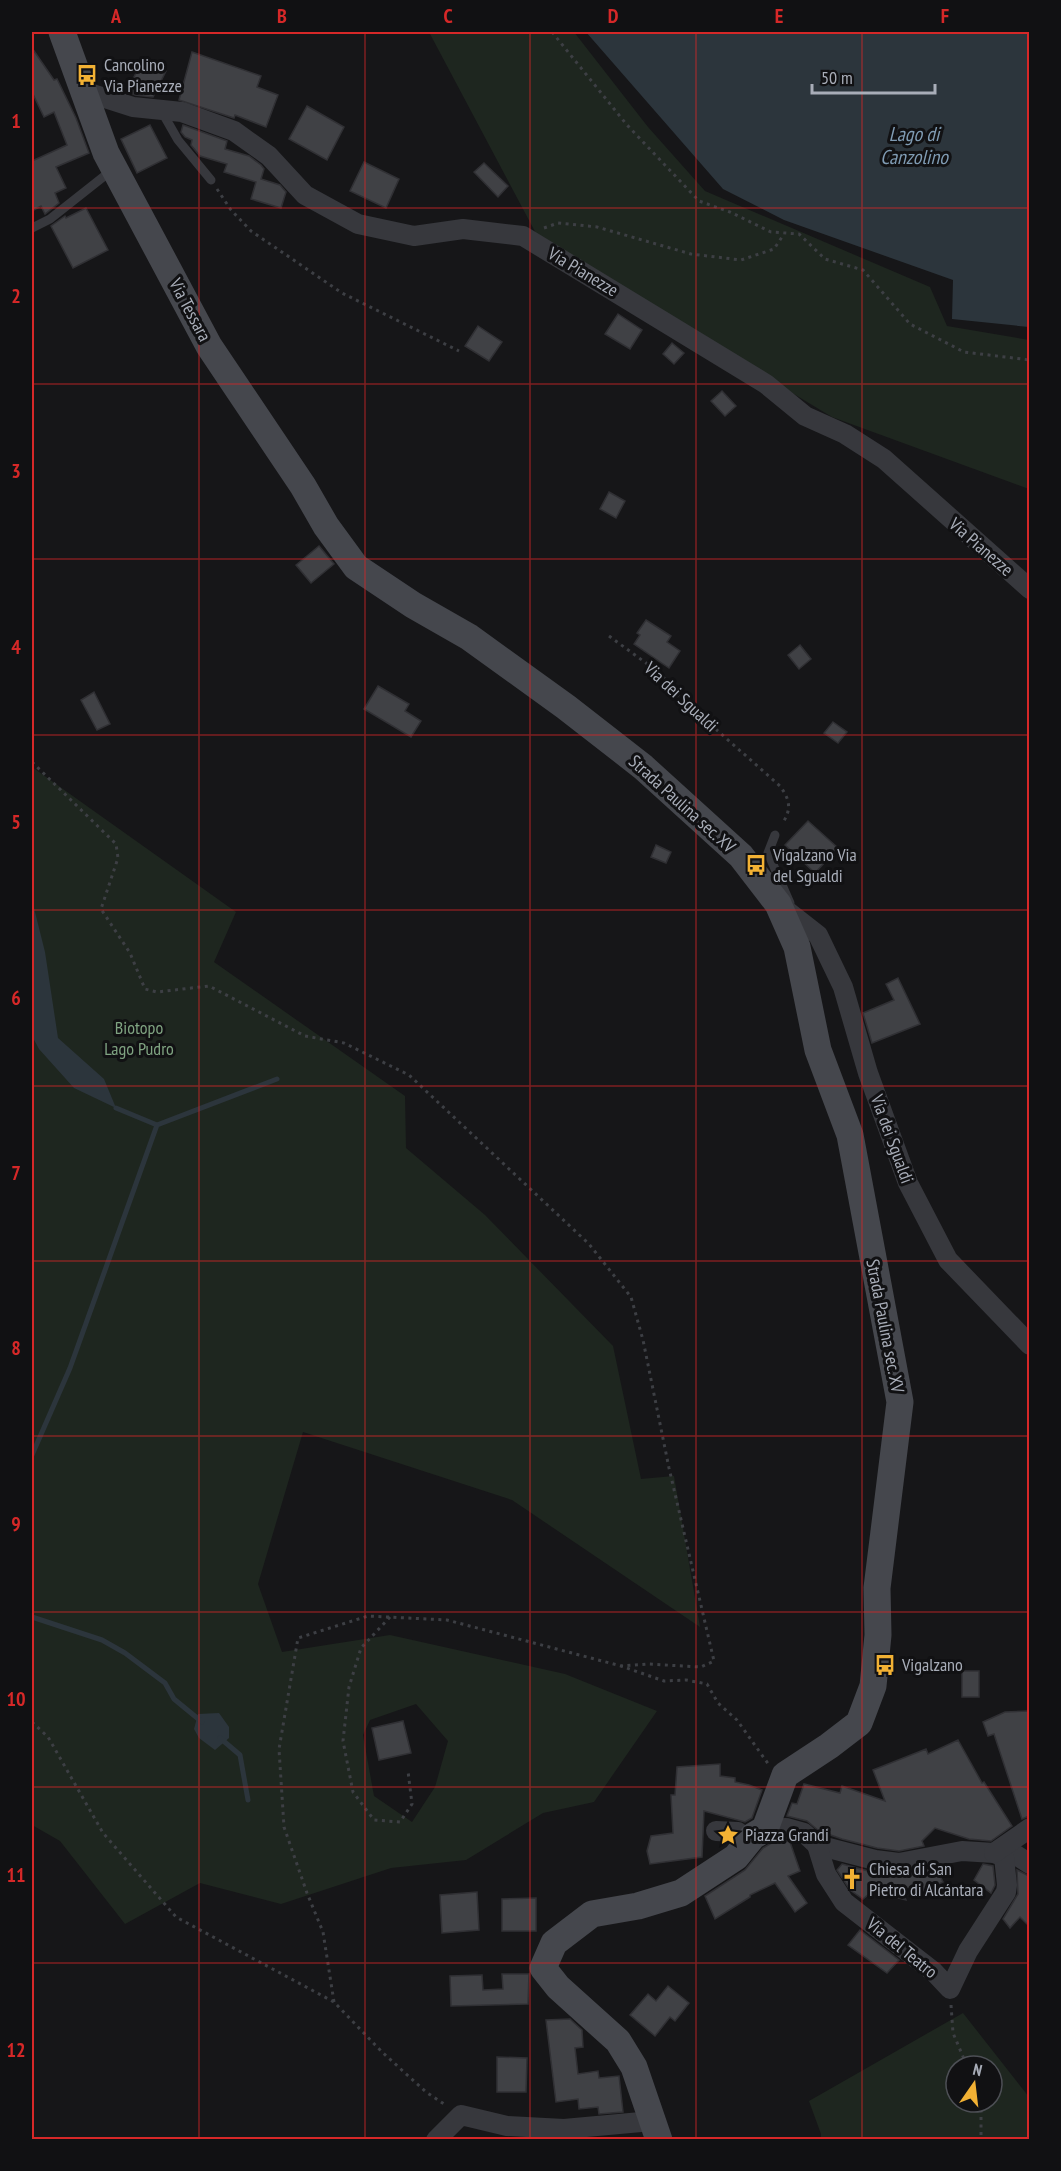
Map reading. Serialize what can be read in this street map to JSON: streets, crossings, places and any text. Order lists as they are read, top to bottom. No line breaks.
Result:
{"streets":{"street":["Via Pianezze","Via Tessara","Via dei Sgualdi","Strada Paulina sec. XV","Via del Teatro"]},"crossings":[["Via Pianezze","Via Tessara"],["Via Tessara","Strada Paulina sec. XV"],["Via dei Sgualdi","Strada Paulina sec. XV"]],"water":["Lago di Canzolino"],"parks":["Biotopo Lago Pudro"],"places":{"bus stop":["Cancolino Via Pianezze","Vigalzano Via del Sgualdi","Vigalzano"],"place":["Piazza Grandi"],"church":["Chiesa di San Pietro di Alcántara"]},"scale_bar":"50 m","north":"top","grid":{"columns":["A","B","C","D","E","F"],"rows":["1","2","3","4","5","6","7","8","9","10","11","12"]}}
